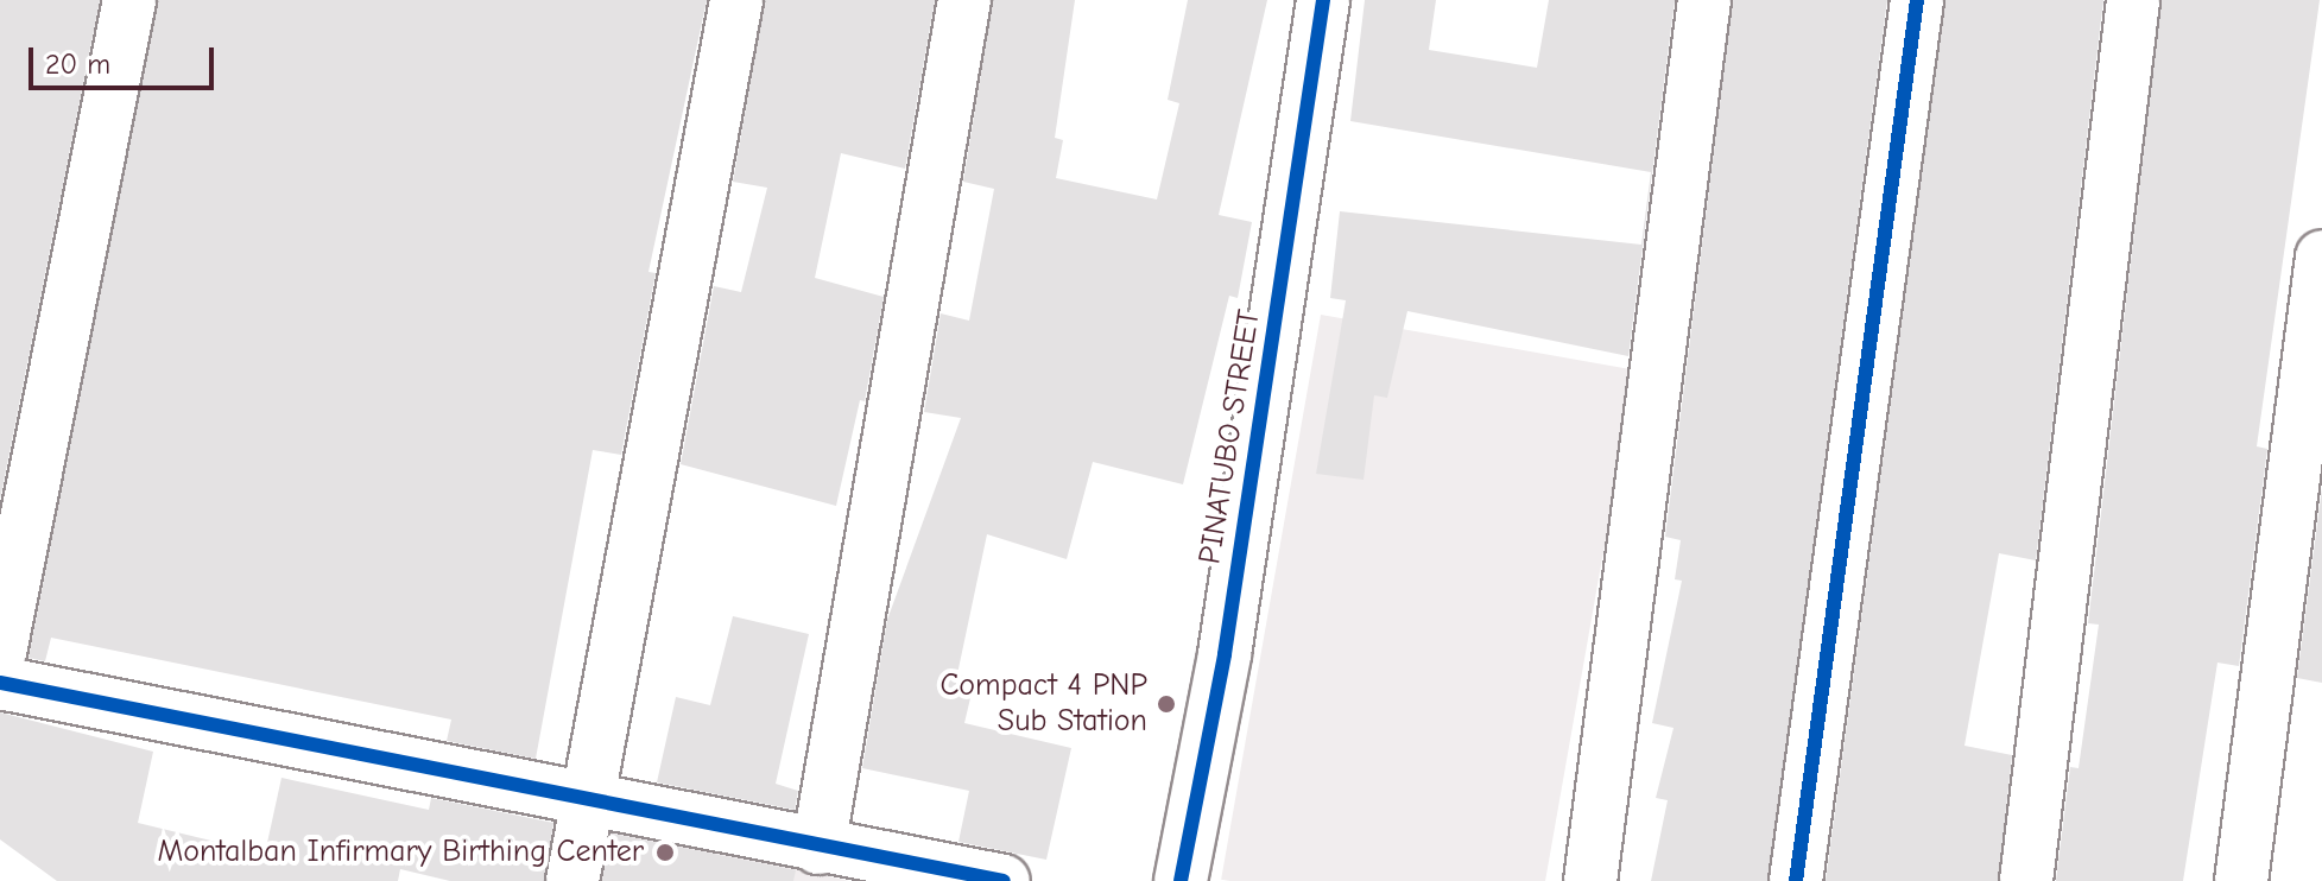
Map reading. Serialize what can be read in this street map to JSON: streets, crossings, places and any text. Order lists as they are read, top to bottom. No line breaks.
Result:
{"streets":{"street":["PINATUBO STREET"]},"places":["Compact 4 PNP Sub Station","Montalban Infirmary Birthing Center"],"scale_bar":"20 m"}
